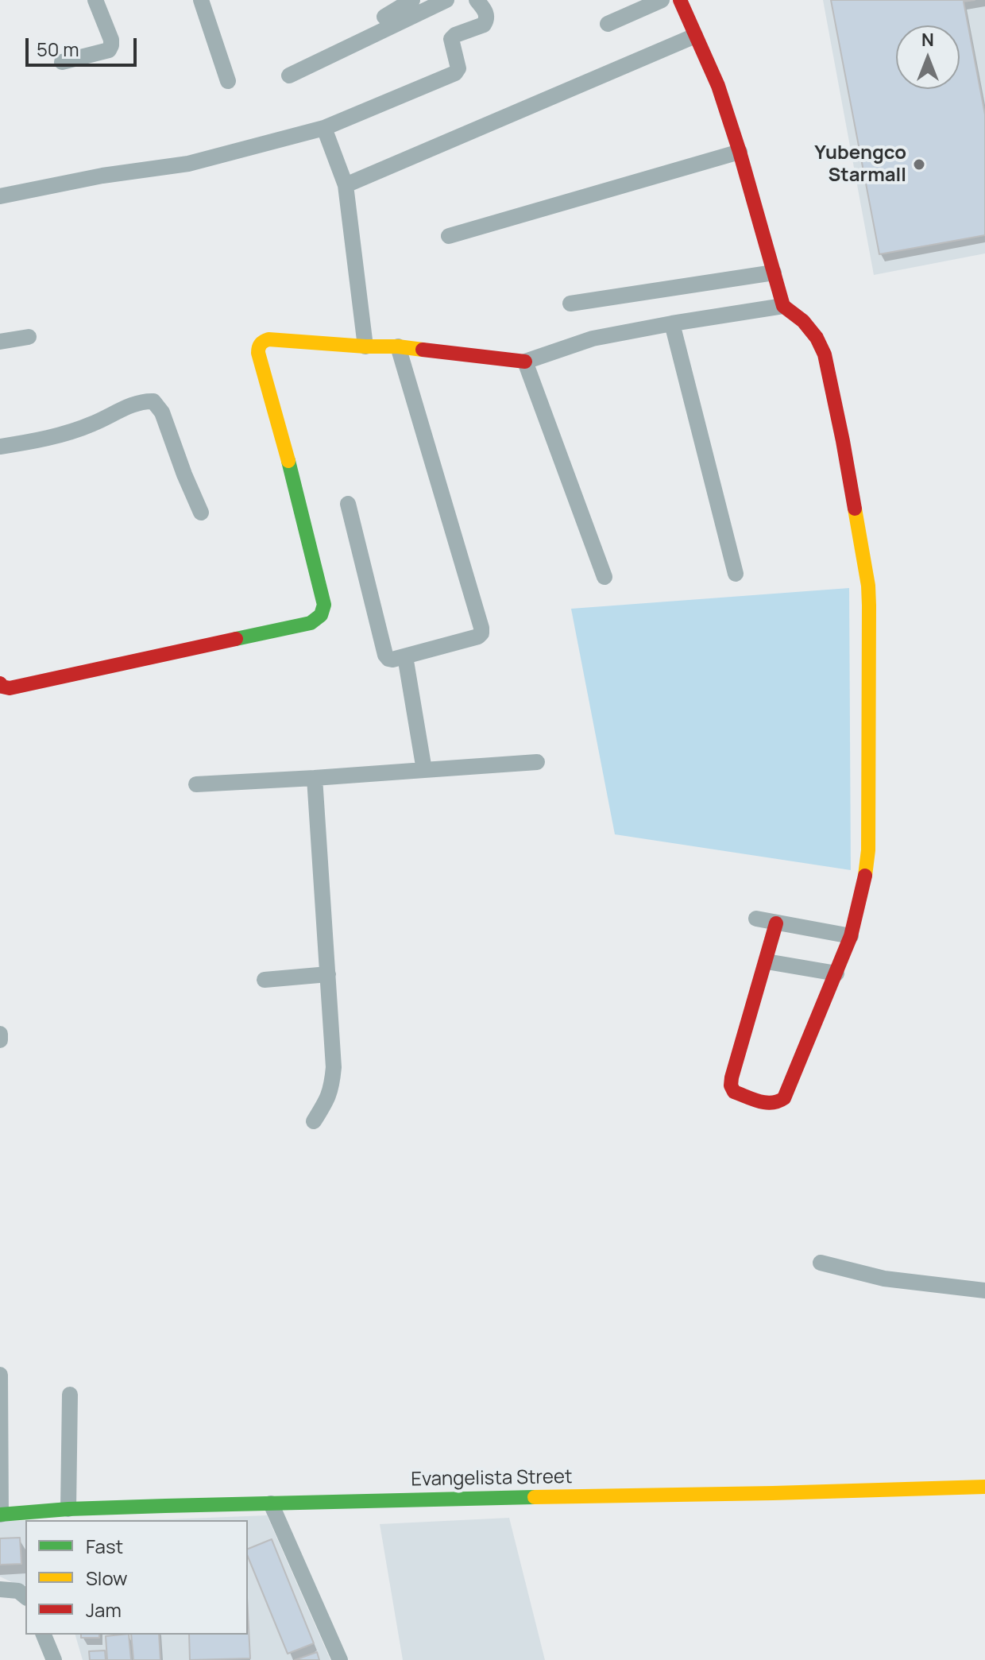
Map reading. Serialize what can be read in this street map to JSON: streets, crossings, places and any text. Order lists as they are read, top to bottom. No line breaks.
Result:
{"streets":{"street":["Evangelista Street"]},"places":["Yubengco Starmall"],"legend":["Fast","Slow","Jam"],"scale_bar":"50 m","north":"top"}
